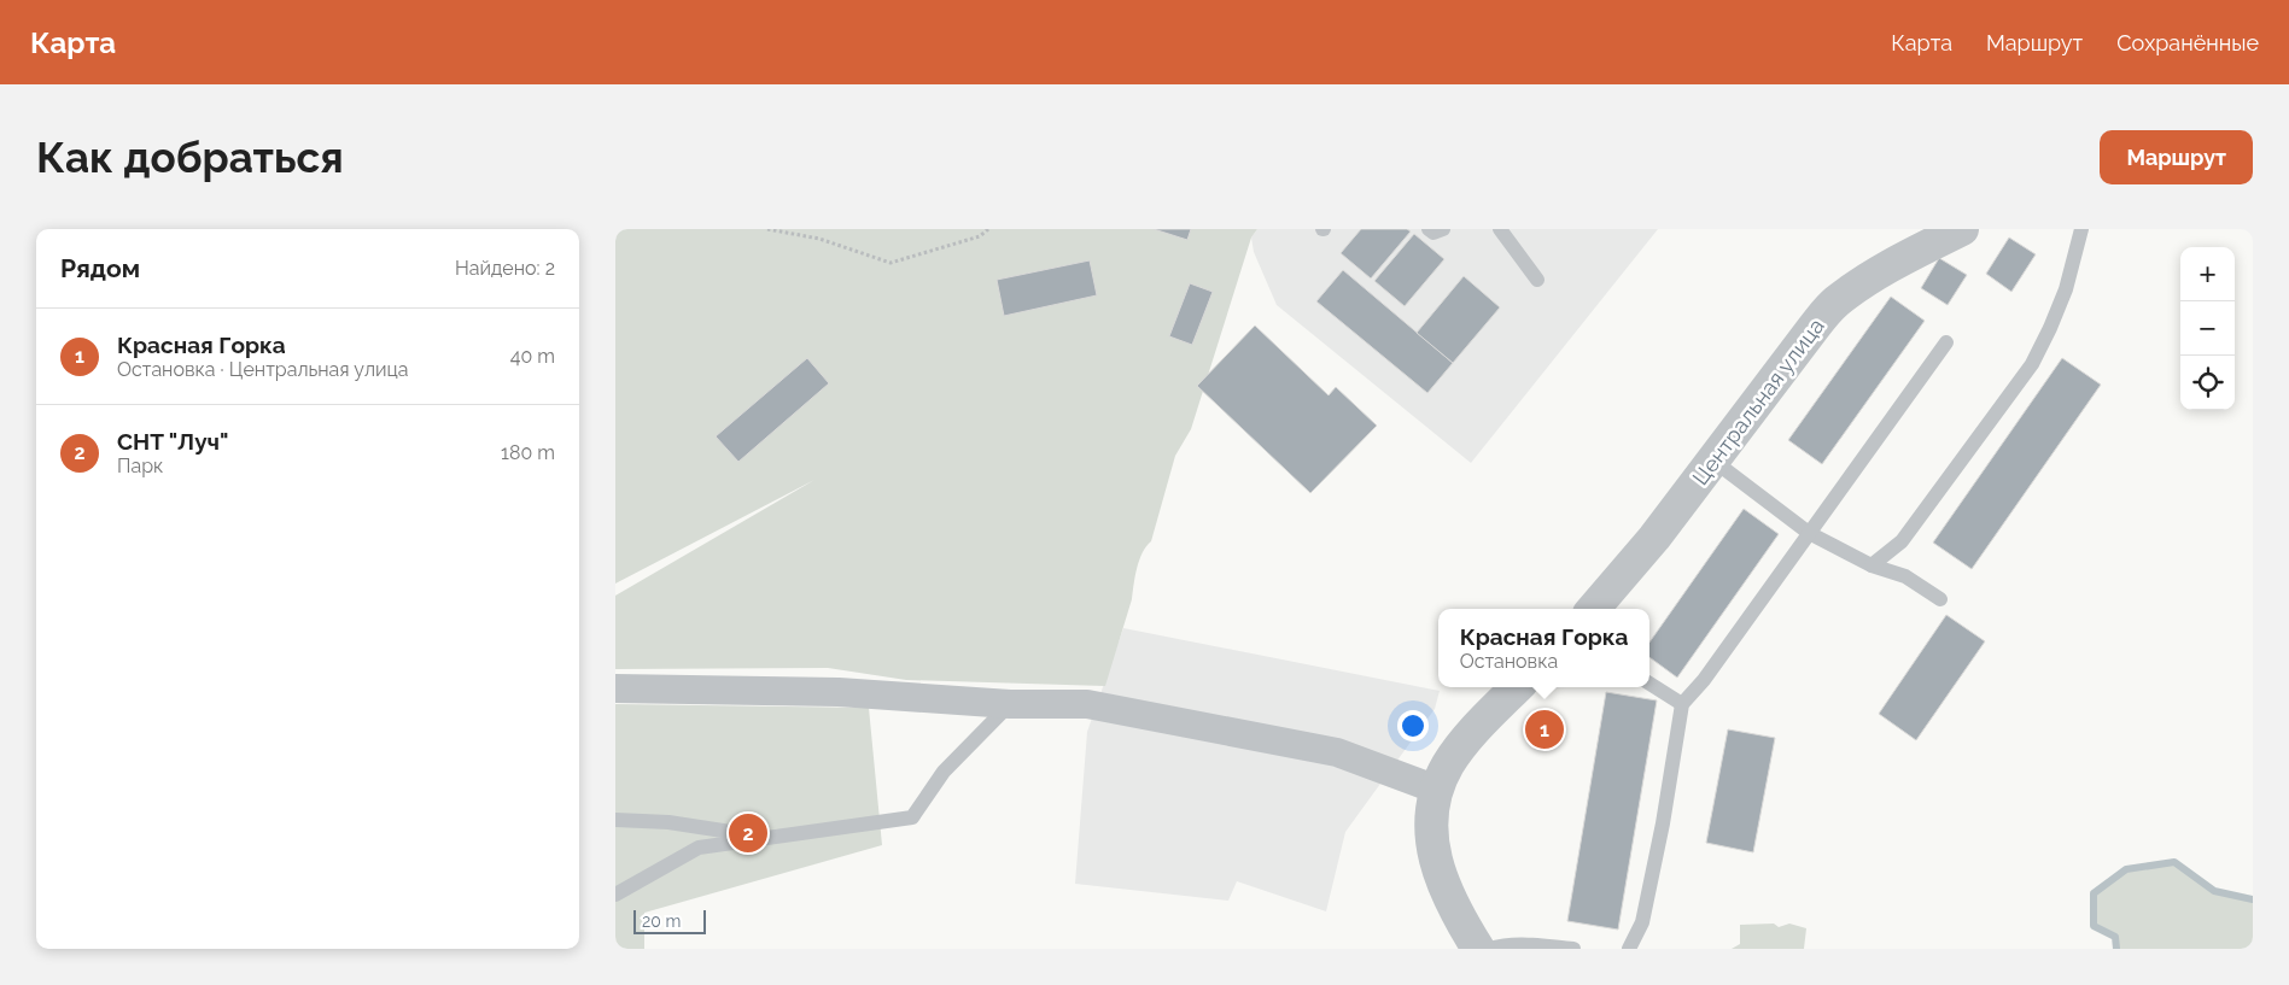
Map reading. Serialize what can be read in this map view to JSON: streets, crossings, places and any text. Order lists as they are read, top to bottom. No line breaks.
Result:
{"streets":{"street":["Центральная улица"]},"scale_bar":"20 m","page":{"header":"Карта","nav":["Карта","Маршрут","Сохранённые"],"buttons":"Маршрут","title":"Как добраться","heading":["Рядом","Найдено: 2"],"map_buttons":["+","−"],"list":[{"mark":"1","name":"Красная Горка","note":"Остановка · Центральная улица","value":"40 m"},{"mark":"2","name":"СНТ \"Луч\"","note":"Парк","value":"180 m"}],"popup":["Красная Горка","Остановка"],"pins":["1","2"],"scale":"20 m"}}
